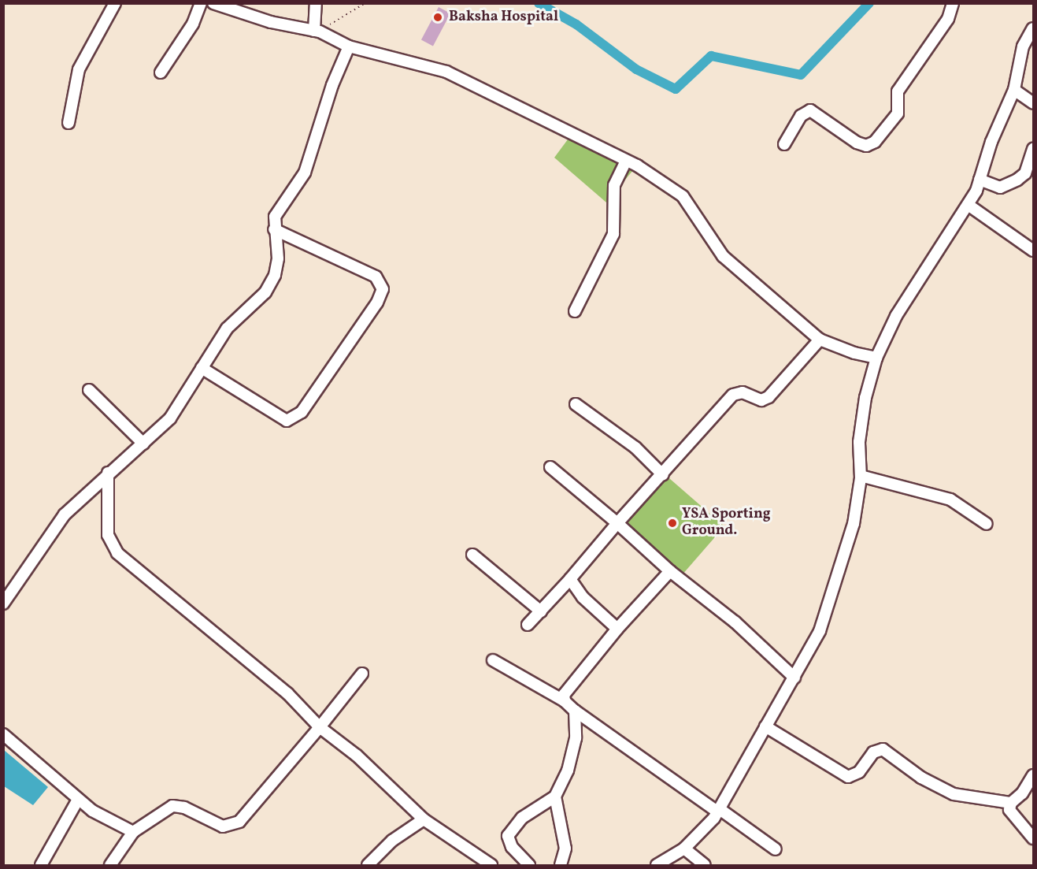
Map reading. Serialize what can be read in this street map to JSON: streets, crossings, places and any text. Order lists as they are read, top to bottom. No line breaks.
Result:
{"places":["Baksha Hospital","YSA Sporting Ground."]}
